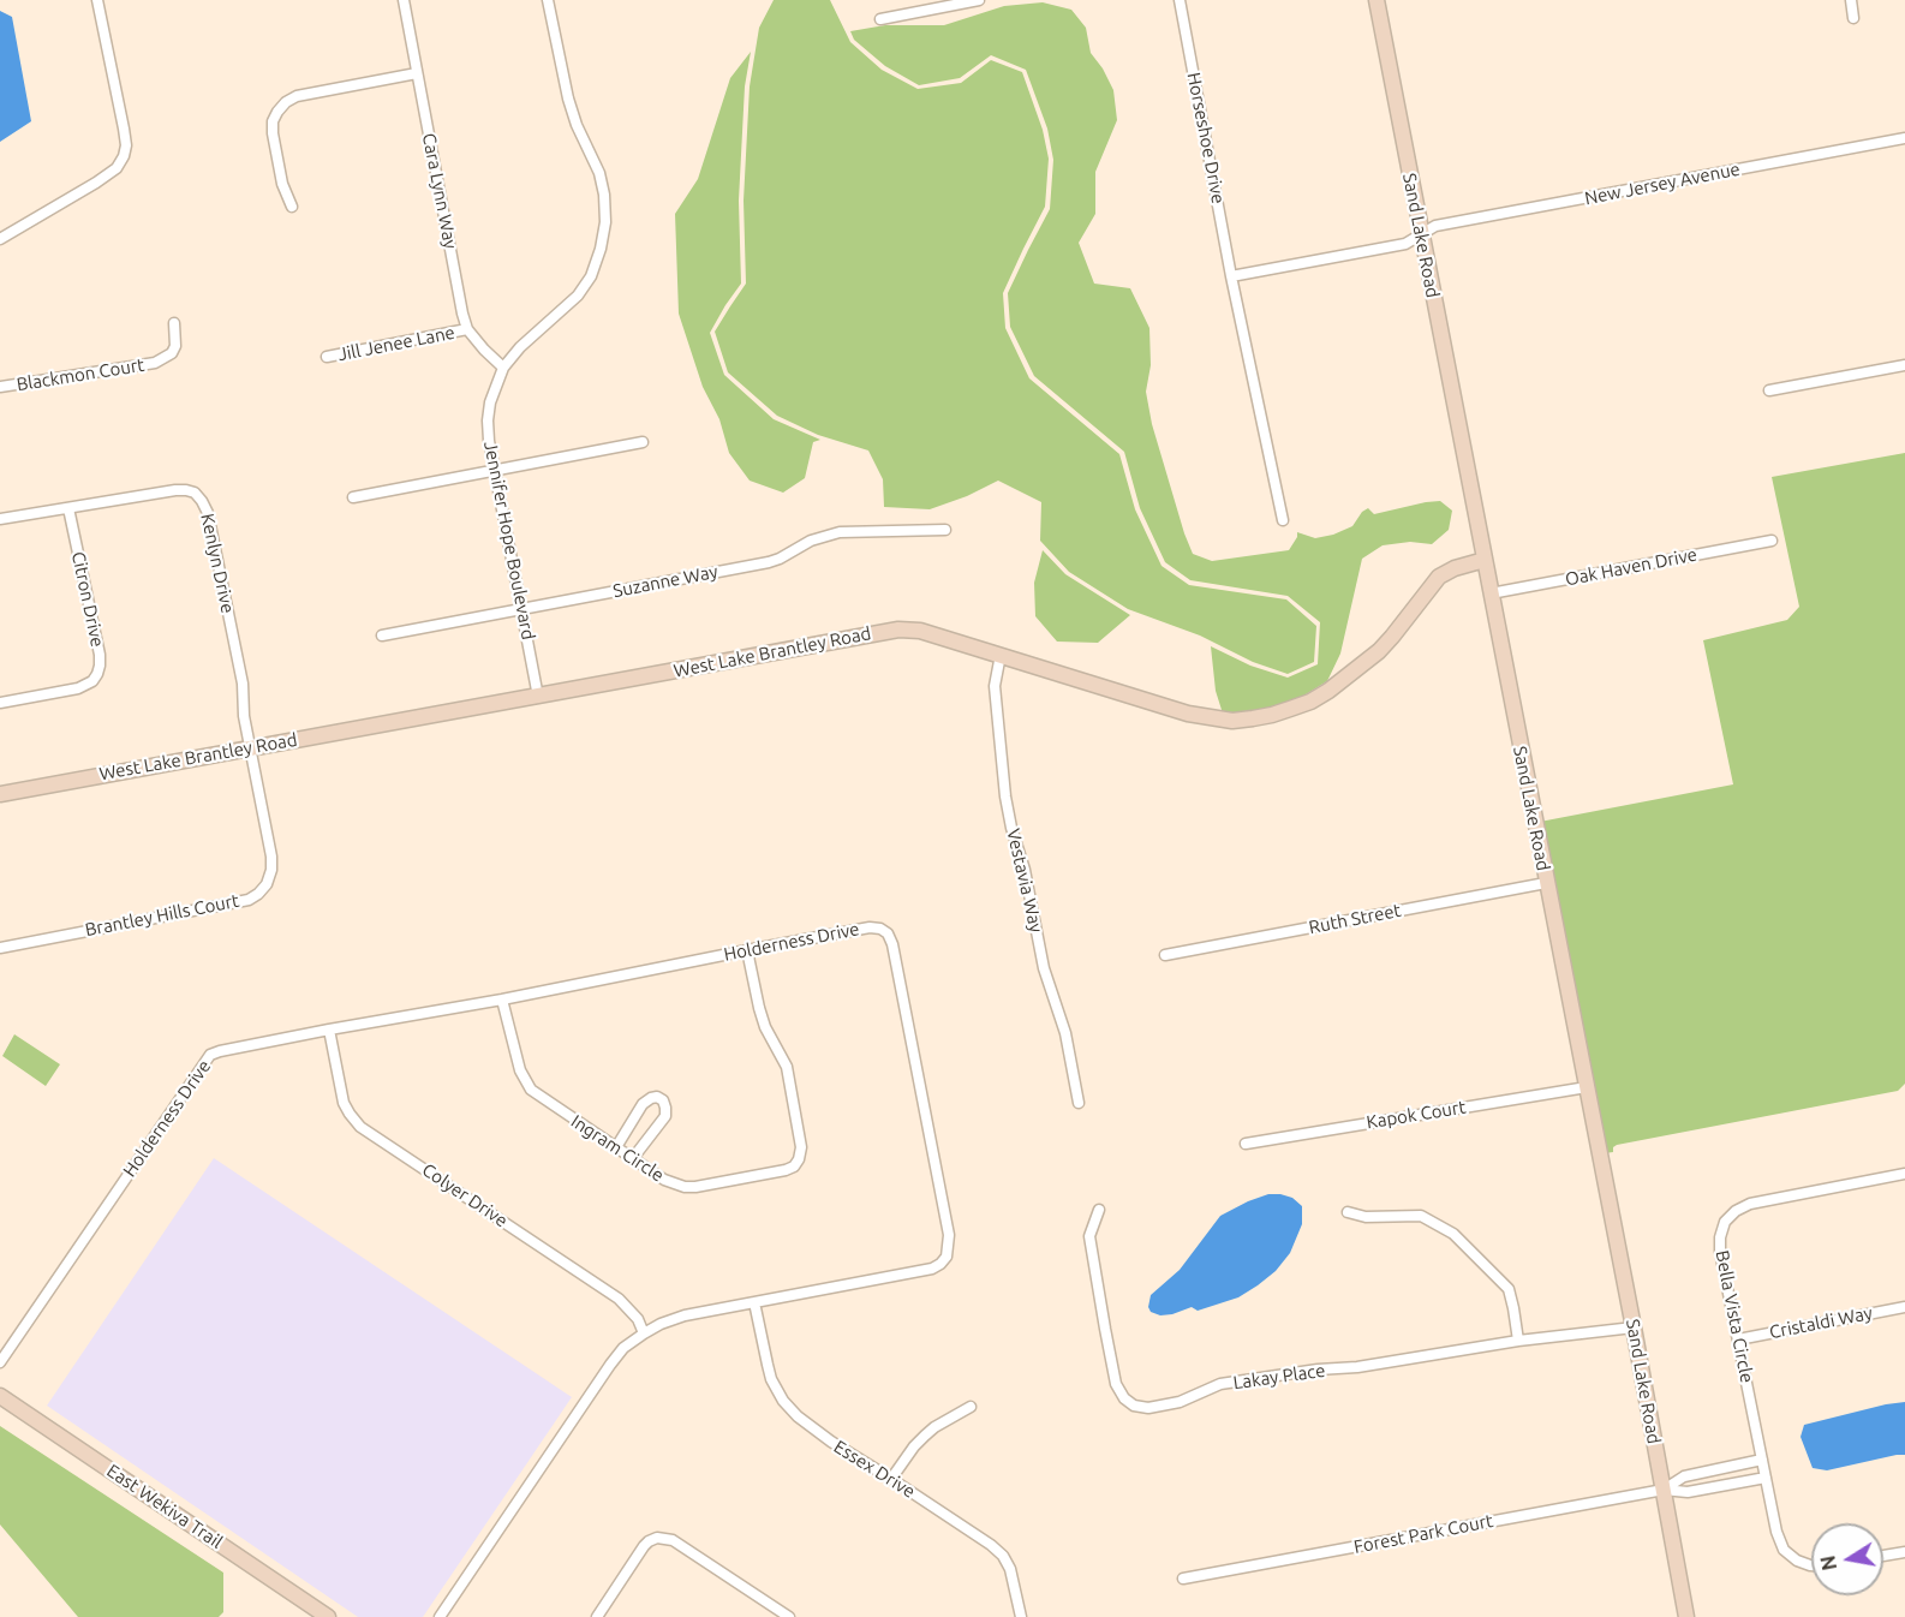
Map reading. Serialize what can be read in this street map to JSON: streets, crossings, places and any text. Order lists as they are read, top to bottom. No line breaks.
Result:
{"streets":{"street":["Horseshoe Drive","New Jersey Avenue","Cara Lynn Way","Sand Lake Road","Jill Jenee Lane","Blackmon Court","Jennifer Hope Boulevard","Kenlyn Drive","Oak Haven Drive","Suzanne Way","Citron Drive","West Lake Brantley Road","Vestavia Way","Brantley Hills Court","Ruth Street","Holderness Drive","Kapok Court","Ingram Circle","Colyer Drive","Bella Vista Circle","Cristaldi Way","Lakay Place","Essex Drive","East Wekiva Trail","Forest Park Court"]},"crossings":[["New Jersey Avenue","Sand Lake Road"],["Cara Lynn Way","Jill Jenee Lane"],["Cara Lynn Way","Jennifer Hope Boulevard"],["Sand Lake Road","Oak Haven Drive"],["Sand Lake Road","West Lake Brantley Road"],["Sand Lake Road","Ruth Street"],["Sand Lake Road","Kapok Court"],["Sand Lake Road","Lakay Place"],["Sand Lake Road","Forest Park Court"],["Jennifer Hope Boulevard","Suzanne Way"],["Jennifer Hope Boulevard","West Lake Brantley Road"],["Kenlyn Drive","Citron Drive"],["Kenlyn Drive","West Lake Brantley Road"],["Kenlyn Drive","Brantley Hills Court"],["West Lake Brantley Road","Vestavia Way"],["West Lake Brantley Road","Brantley Hills Court"],["Holderness Drive","Ingram Circle"],["Holderness Drive","Colyer Drive"],["Holderness Drive","Essex Drive"],["Bella Vista Circle","Cristaldi Way"]],"north":"left"}
